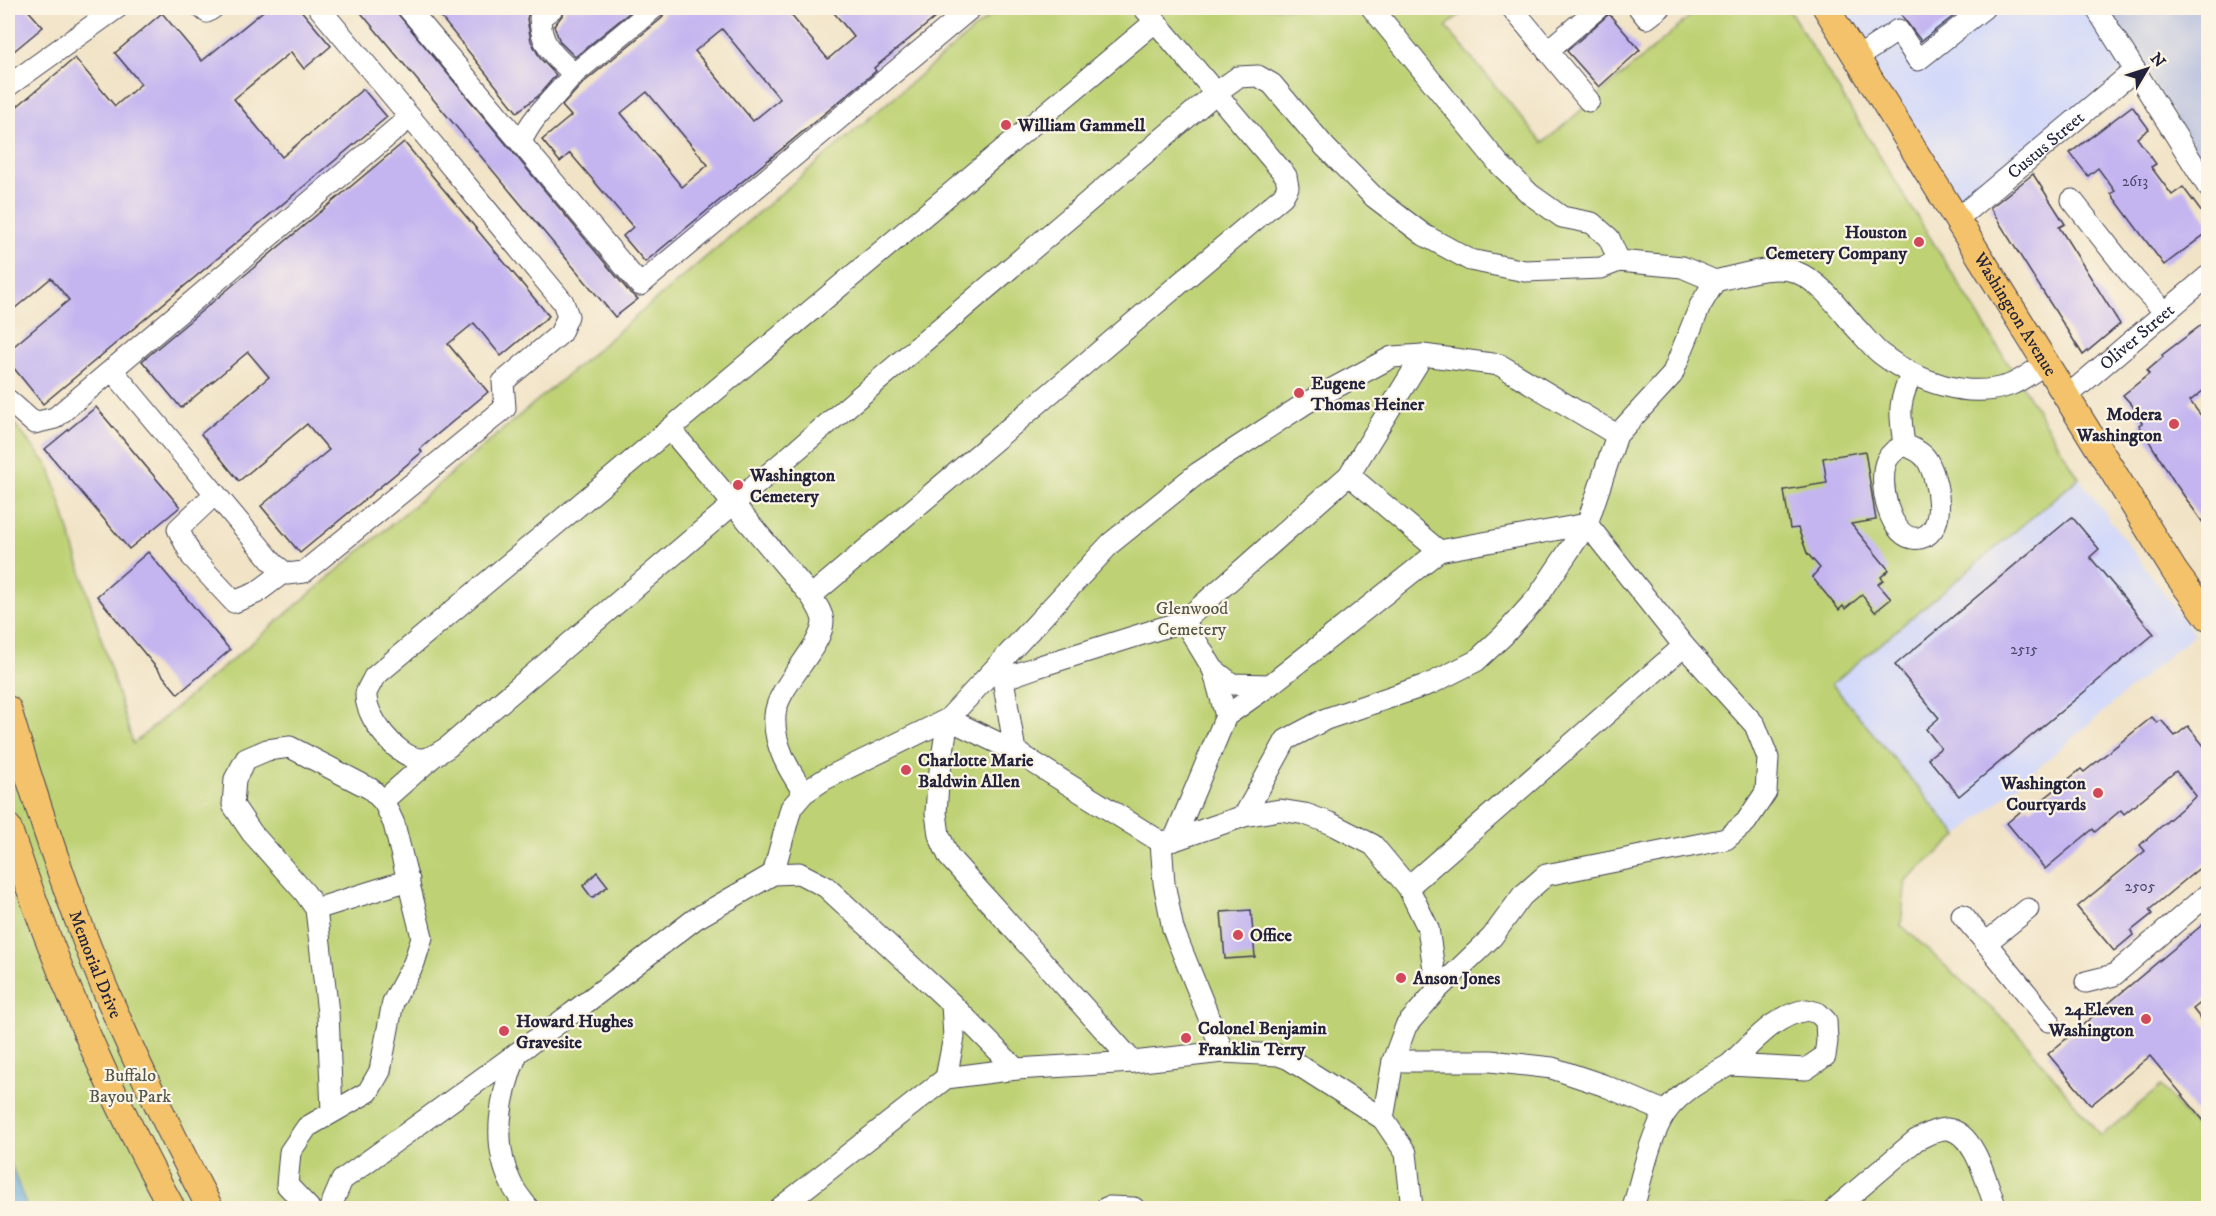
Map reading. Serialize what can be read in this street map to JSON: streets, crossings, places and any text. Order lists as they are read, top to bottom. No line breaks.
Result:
{"streets":{"main road":["Washington Avenue","Memorial Drive"],"street":["Custus Street","Oliver Street"]},"crossings":[["Custus Street","Washington Avenue"],["Washington Avenue","Oliver Street"]],"parks":["Glenwood Cemetery","Buffalo Bayou Park"],"places":["William Gammell","Houston Cemetery Company","Eugene Thomas Heiner","Modera Washington","Washington Cemetery","Charlotte Marie Baldwin Allen","Washington Courtyards","Office","Anson Jones","24Eleven Washington","Howard Hughes Gravesite","Colonel Benjamin Franklin Terry"],"house_numbers":["2613","2515","2505"],"north":"top right"}
